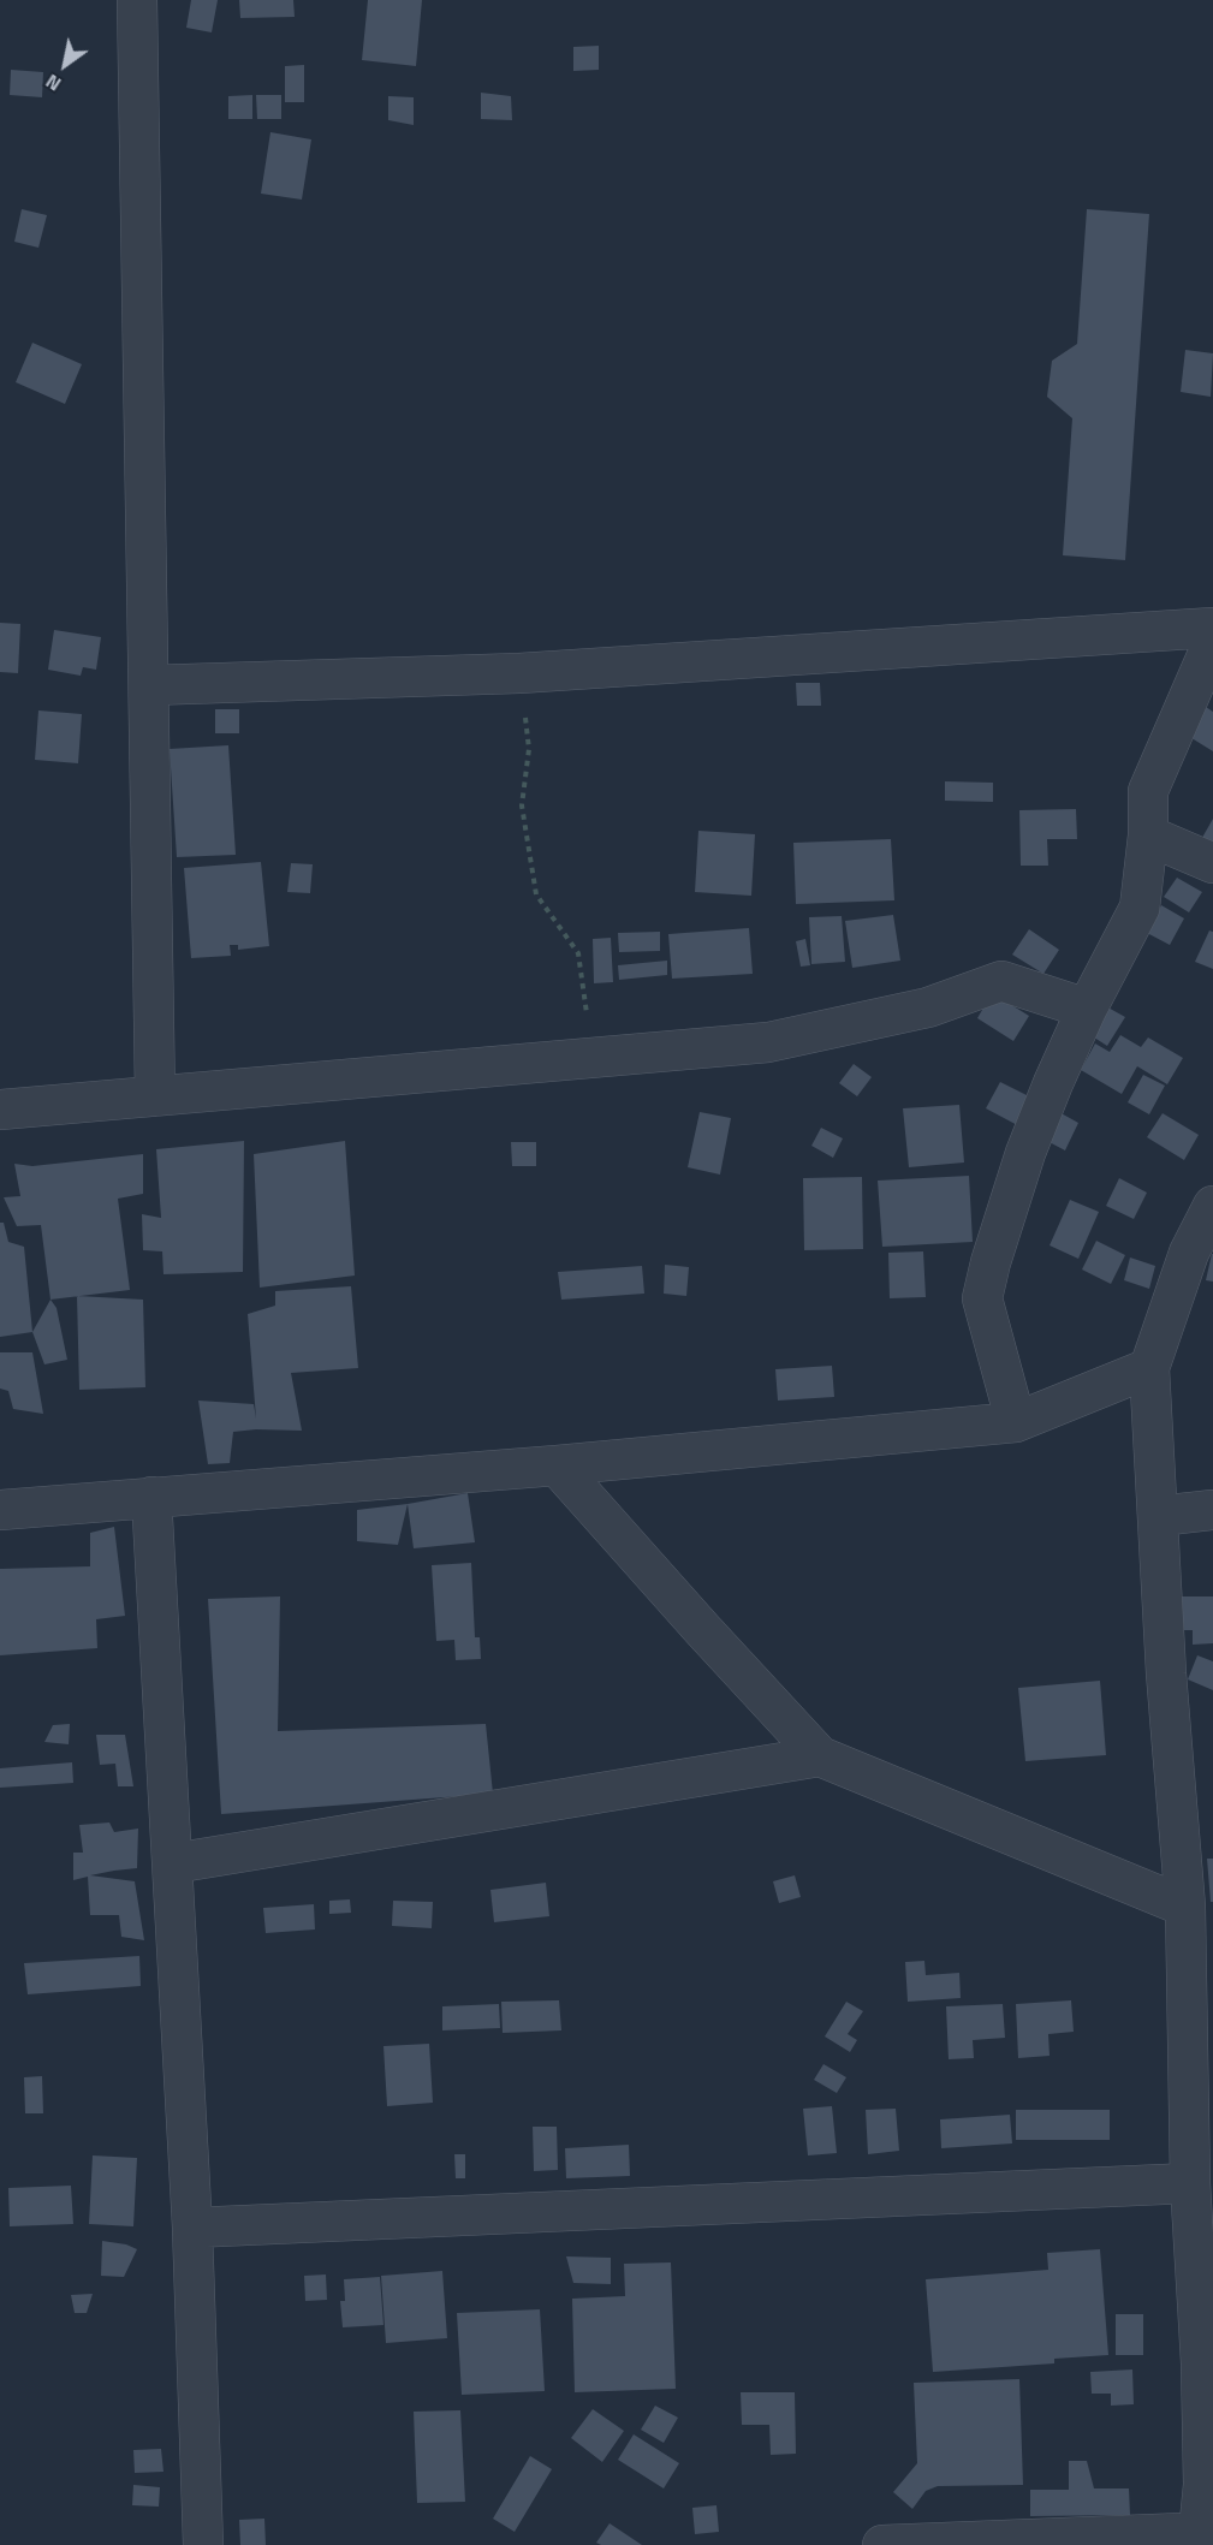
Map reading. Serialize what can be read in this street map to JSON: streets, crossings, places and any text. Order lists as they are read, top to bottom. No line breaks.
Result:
{"north":"bottom left"}
